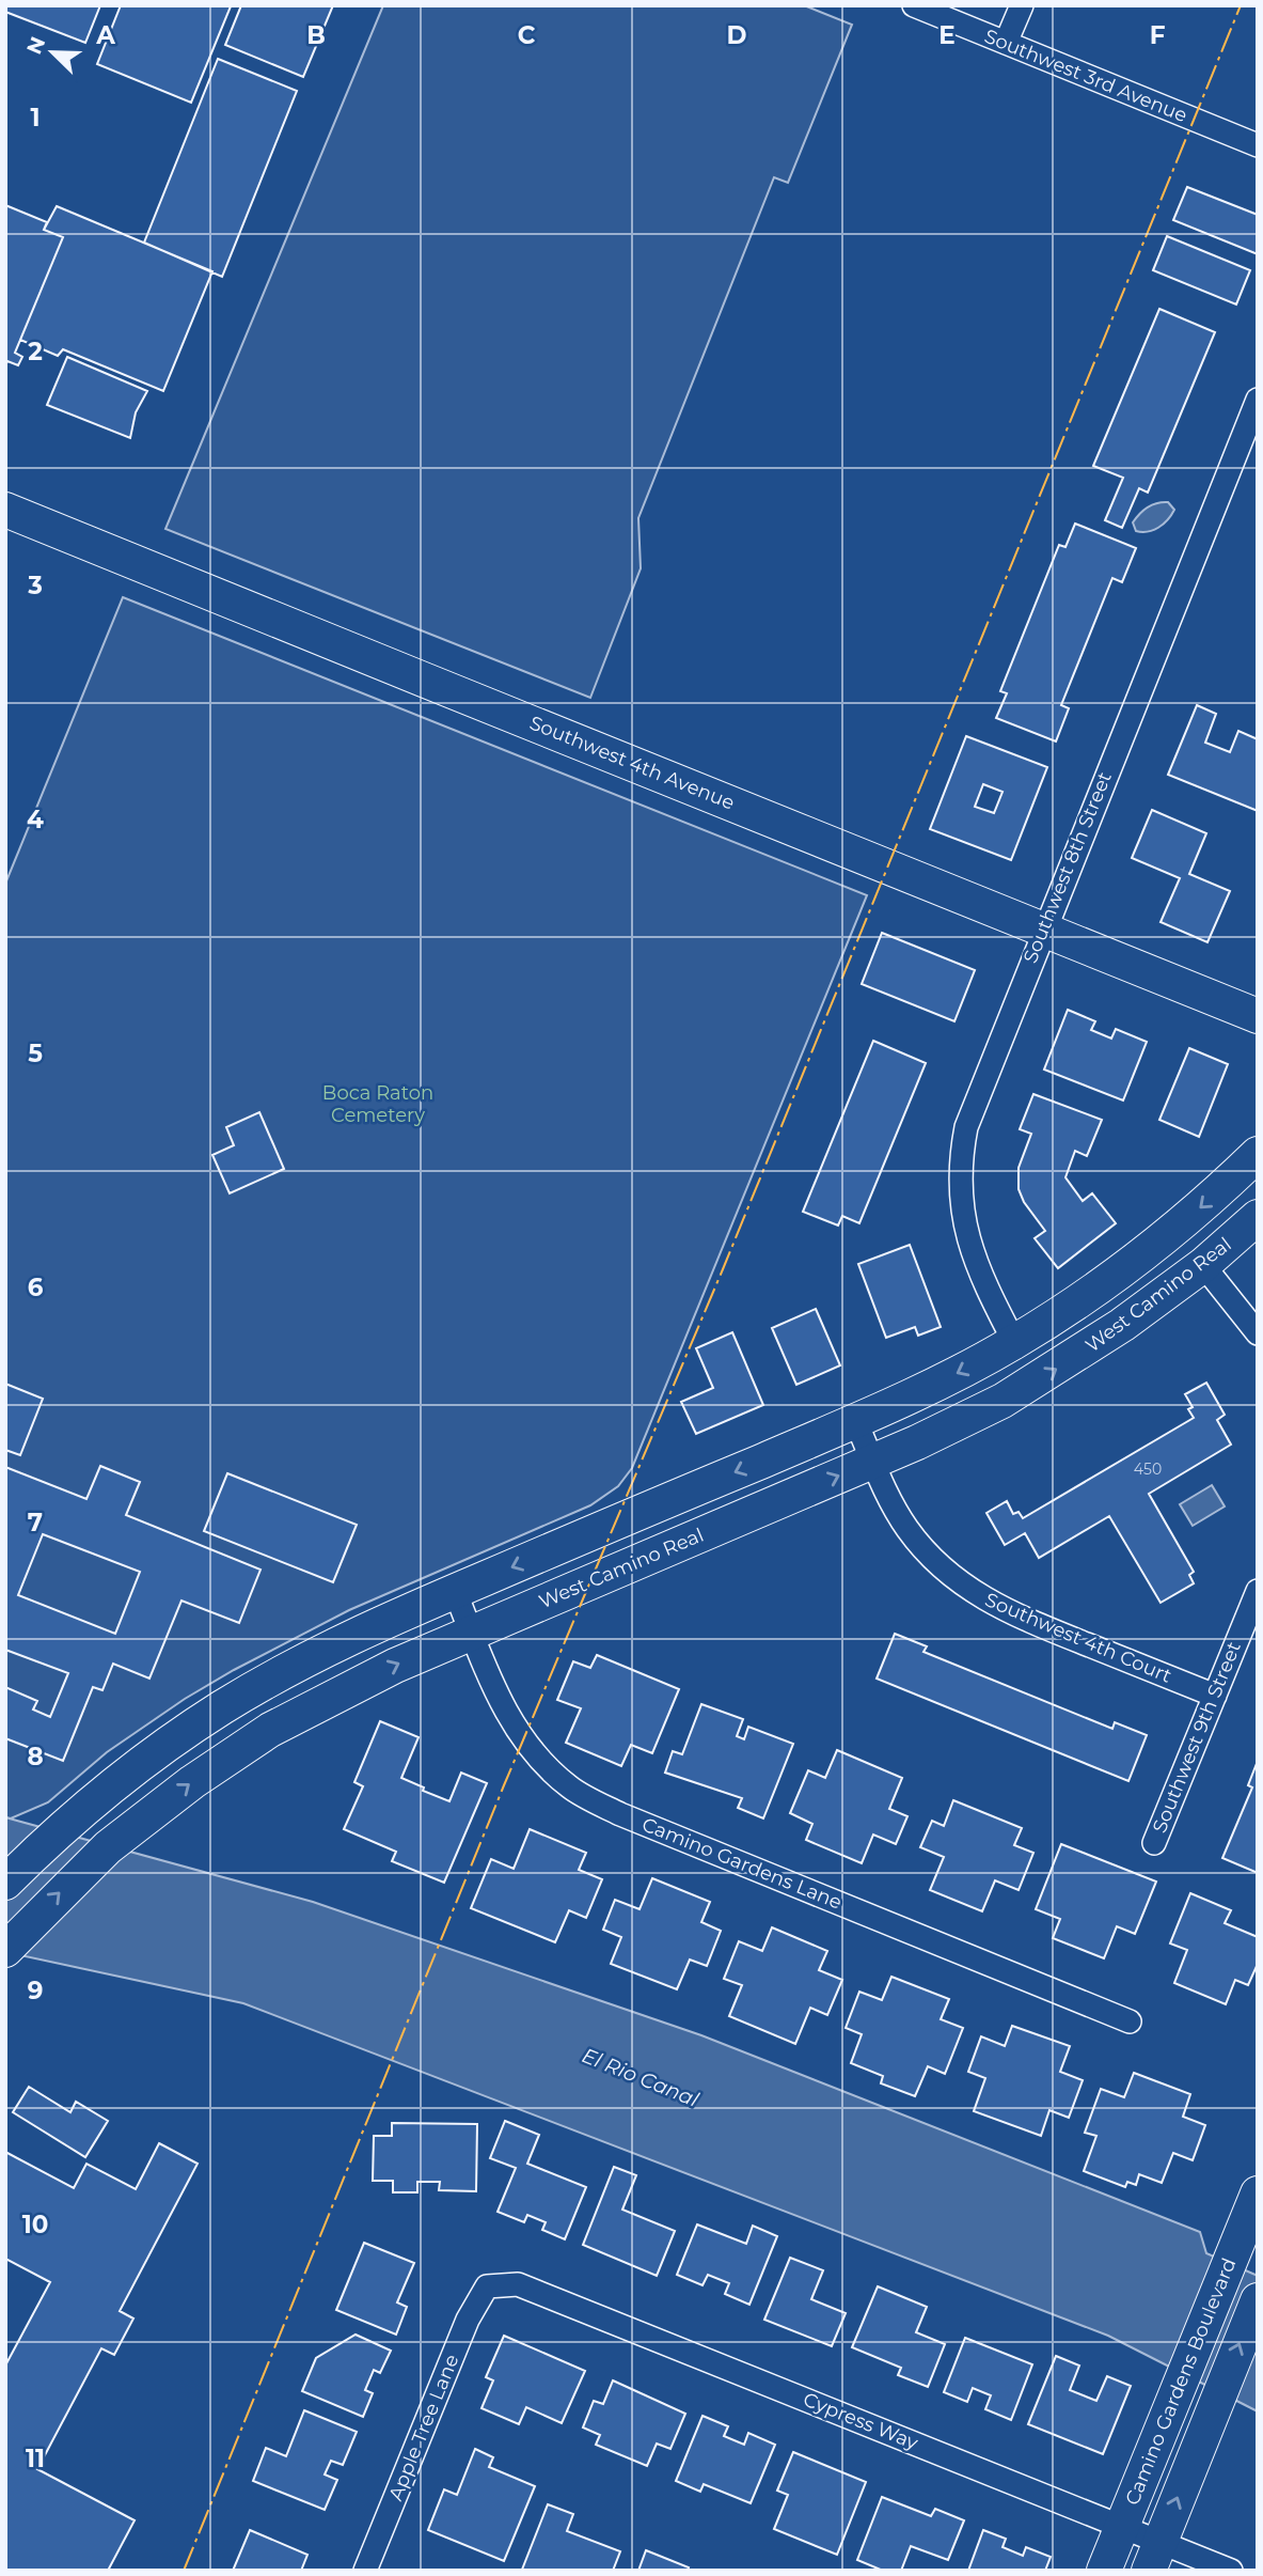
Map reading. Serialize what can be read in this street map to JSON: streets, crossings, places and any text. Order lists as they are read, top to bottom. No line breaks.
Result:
{"streets":{"street":["Southwest 3rd Avenue","Southwest 4th Avenue","Southwest 8th Street","West Camino Real","Southwest 4th Court","Southwest 9th Street","Camino Gardens Lane","Camino Gardens Boulevard","Cypress Way","Apple Tree Lane"]},"crossings":[["Southwest 4th Avenue","Southwest 8th Street"],["West Camino Real","Southwest 4th Court"],["West Camino Real","Camino Gardens Lane"],["Southwest 4th Court","Southwest 9th Street"],["Camino Gardens Boulevard","Cypress Way"],["Cypress Way","Apple Tree Lane"]],"water":["El Rio Canal"],"parks":["Boca Raton Cemetery"],"house_numbers":["450"],"north":"top left","grid":{"columns":["A","B","C","D","E","F"],"rows":["1","2","3","4","5","6","7","8","9","10","11"]}}
